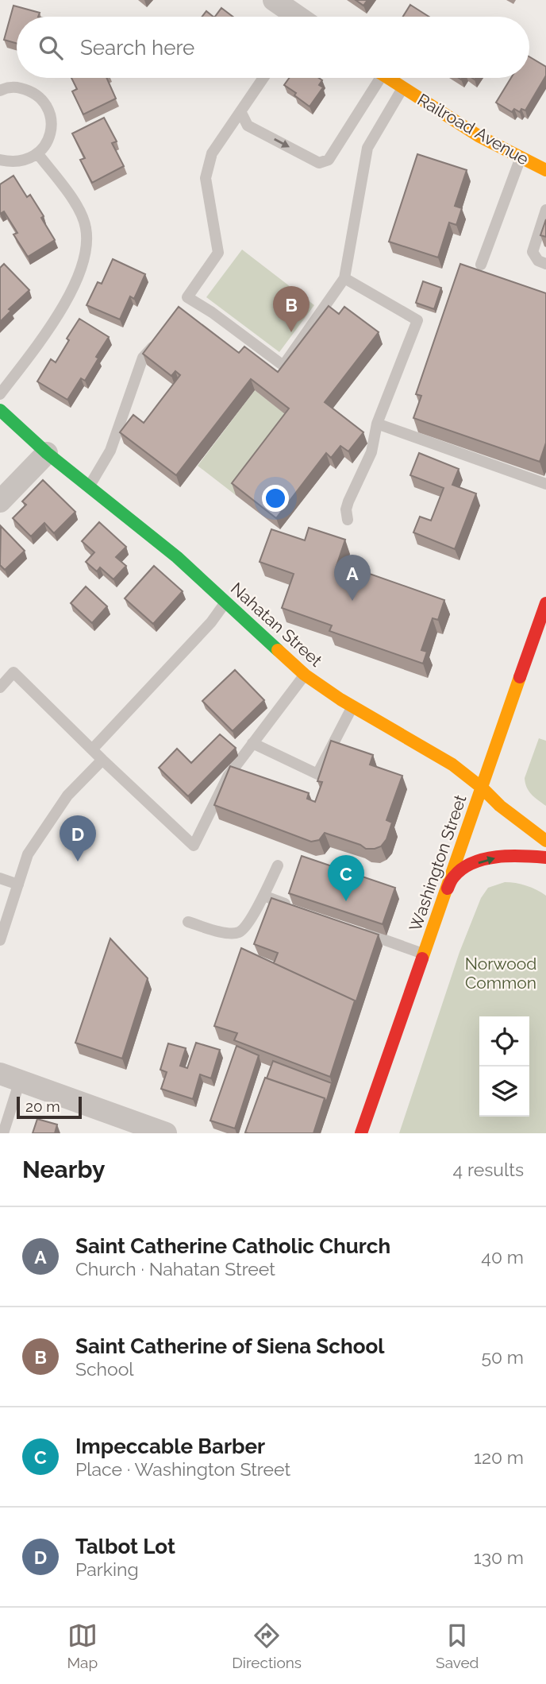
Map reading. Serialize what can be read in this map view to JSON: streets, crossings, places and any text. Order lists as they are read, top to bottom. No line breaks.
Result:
{"streets":{"main road":["Railroad Avenue","Nahatan Street","Washington Street"]},"crossings":[["Nahatan Street","Washington Street"]],"parks":["Norwood Common"],"scale_bar":"20 m","page":{"search":"Search here","pins":["B","A","D","C"],"scale":"20 m","heading":["Nearby","4 results"],"list":[{"mark":"A","name":"Saint Catherine Catholic Church","note":"Church · Nahatan Street","value":"40 m"},{"mark":"B","name":"Saint Catherine of Siena School","note":"School","value":"50 m"},{"mark":"C","name":"Impeccable Barber","note":"Place · Washington Street","value":"120 m"},{"mark":"D","name":"Talbot Lot","note":"Parking","value":"130 m"}],"nav":["Map","Directions","Saved"]}}
